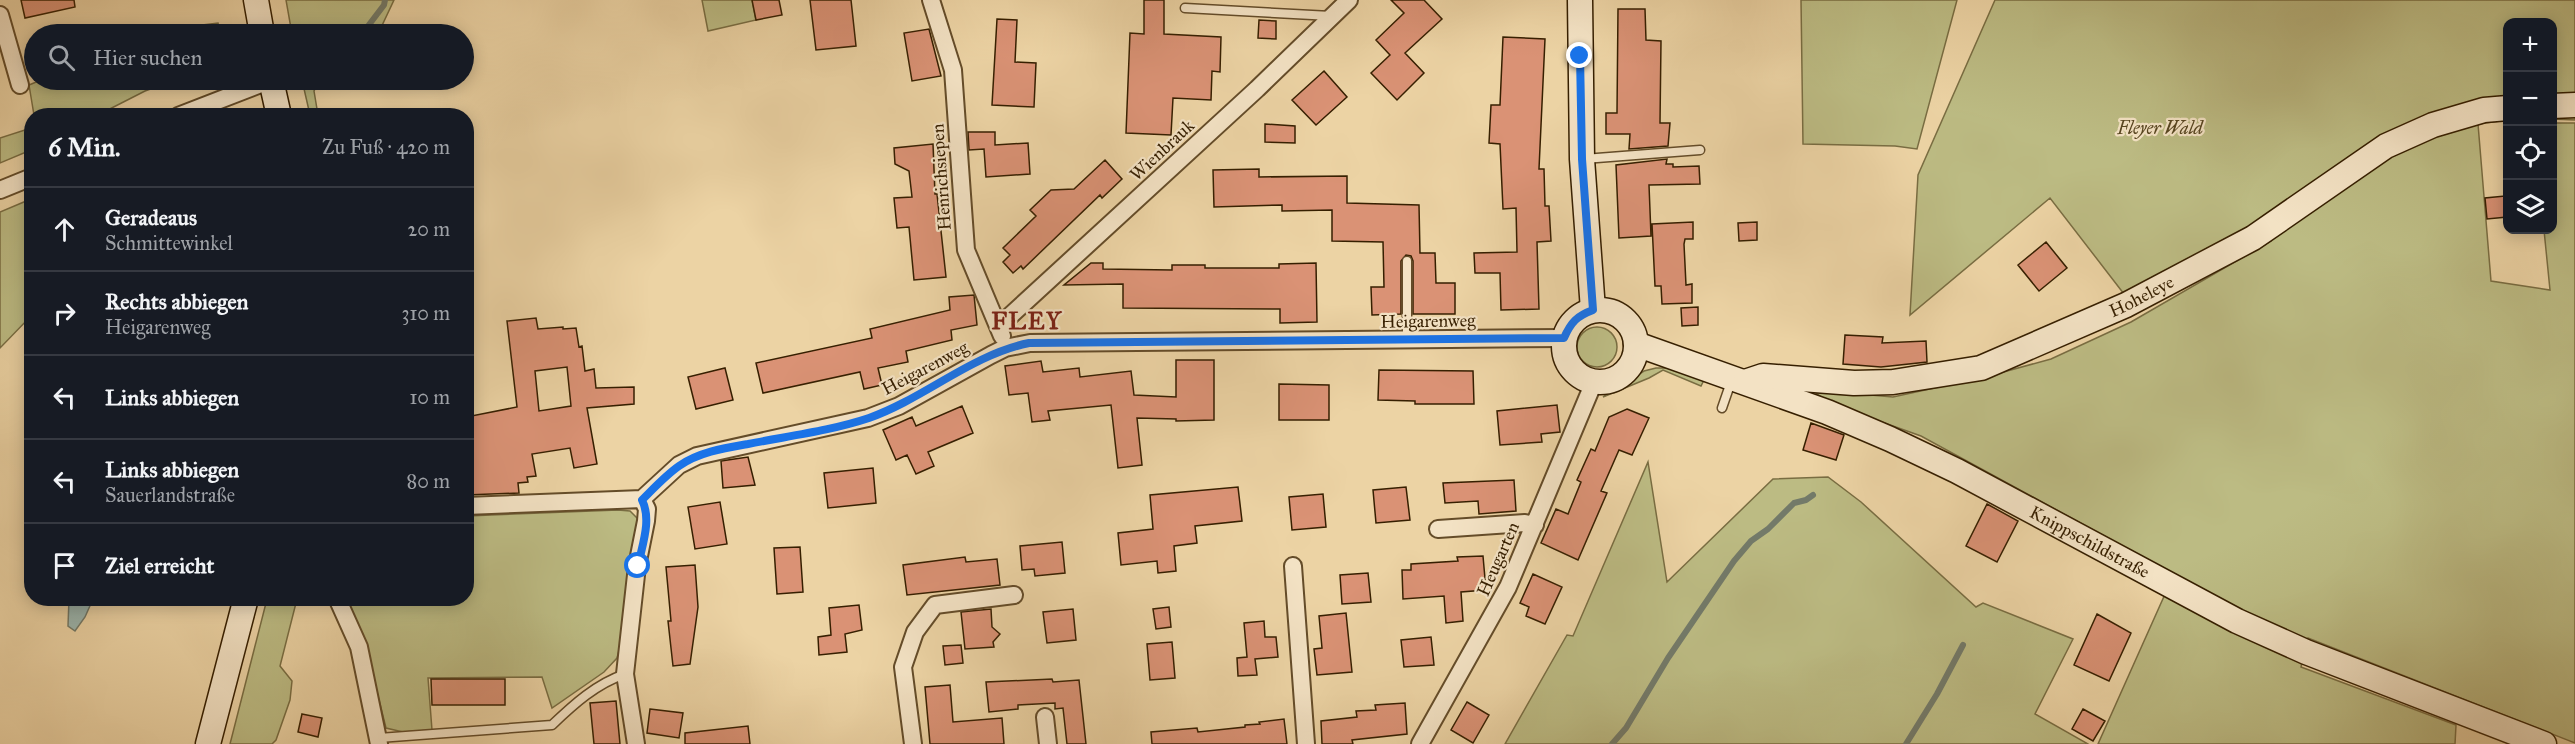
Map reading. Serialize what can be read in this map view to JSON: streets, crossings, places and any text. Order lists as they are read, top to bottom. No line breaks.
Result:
{"streets":{"street":["Wienbrauk","Henrichsiepen","Hoheleye","Heigarenweg","Knippschildstraße","Heugarten"]},"crossings":[["Wienbrauk","Henrichsiepen"],["Henrichsiepen","Heigarenweg"],["Hoheleye","Knippschildstraße"],["Heigarenweg","Knippschildstraße"],["Heigarenweg","Heugarten"],["Knippschildstraße","Heugarten"]],"districts":["FLEY"],"parks":["Fleyer Wald"],"page":{"map_buttons":["+","−"],"search":"Hier suchen","heading":["6 Min.","Zu Fuß · 420 m"],"list":[["Geradeaus","Schmittewinkel","20 m"],["Rechts abbiegen","Heigarenweg","310 m"],["Links abbiegen","10 m"],["Links abbiegen","Sauerlandstraße","80 m"],"Ziel erreicht"]}}
